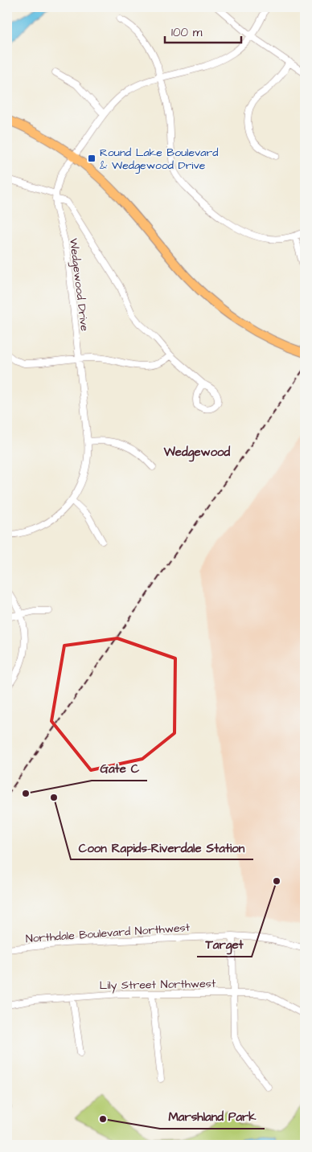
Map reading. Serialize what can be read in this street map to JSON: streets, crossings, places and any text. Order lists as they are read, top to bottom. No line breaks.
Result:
{"streets":{"street":["Wedgewood Drive","Northdale Boulevard Northwest","Lily Street Northwest"]},"districts":["Wedgewood"],"places":{"transit":["Round Lake Boulevard & Wedgewood Drive"],"other":["Gate C","Coon Rapids-Riverdale Station","Target","Marshland Park"]},"scale_bar":"100 m"}
